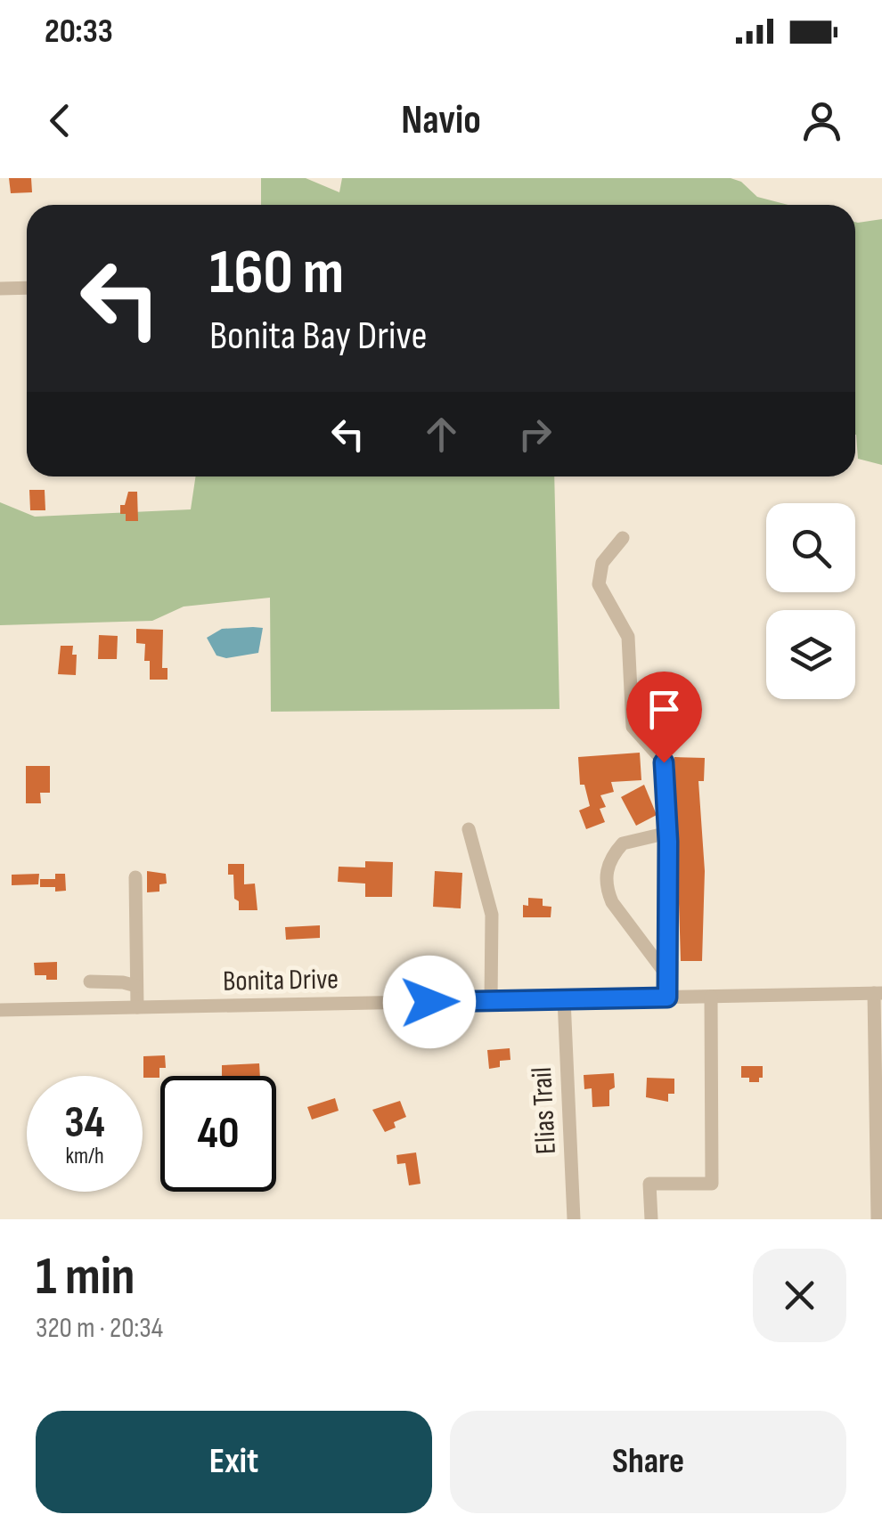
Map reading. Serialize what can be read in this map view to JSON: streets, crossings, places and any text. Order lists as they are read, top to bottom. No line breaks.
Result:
{"streets":{"street":["Bonita Drive","Elias Trail"]},"crossings":[["Bonita Drive","Elias Trail"]],"page":{"status":"20:33","header":"Navio","turn":["160 m","Bonita Bay Drive"],"speed":"34 km/h","limit":"40","heading":["1 min","320 m · 20:34"],"buttons":["Exit","Share"]}}
